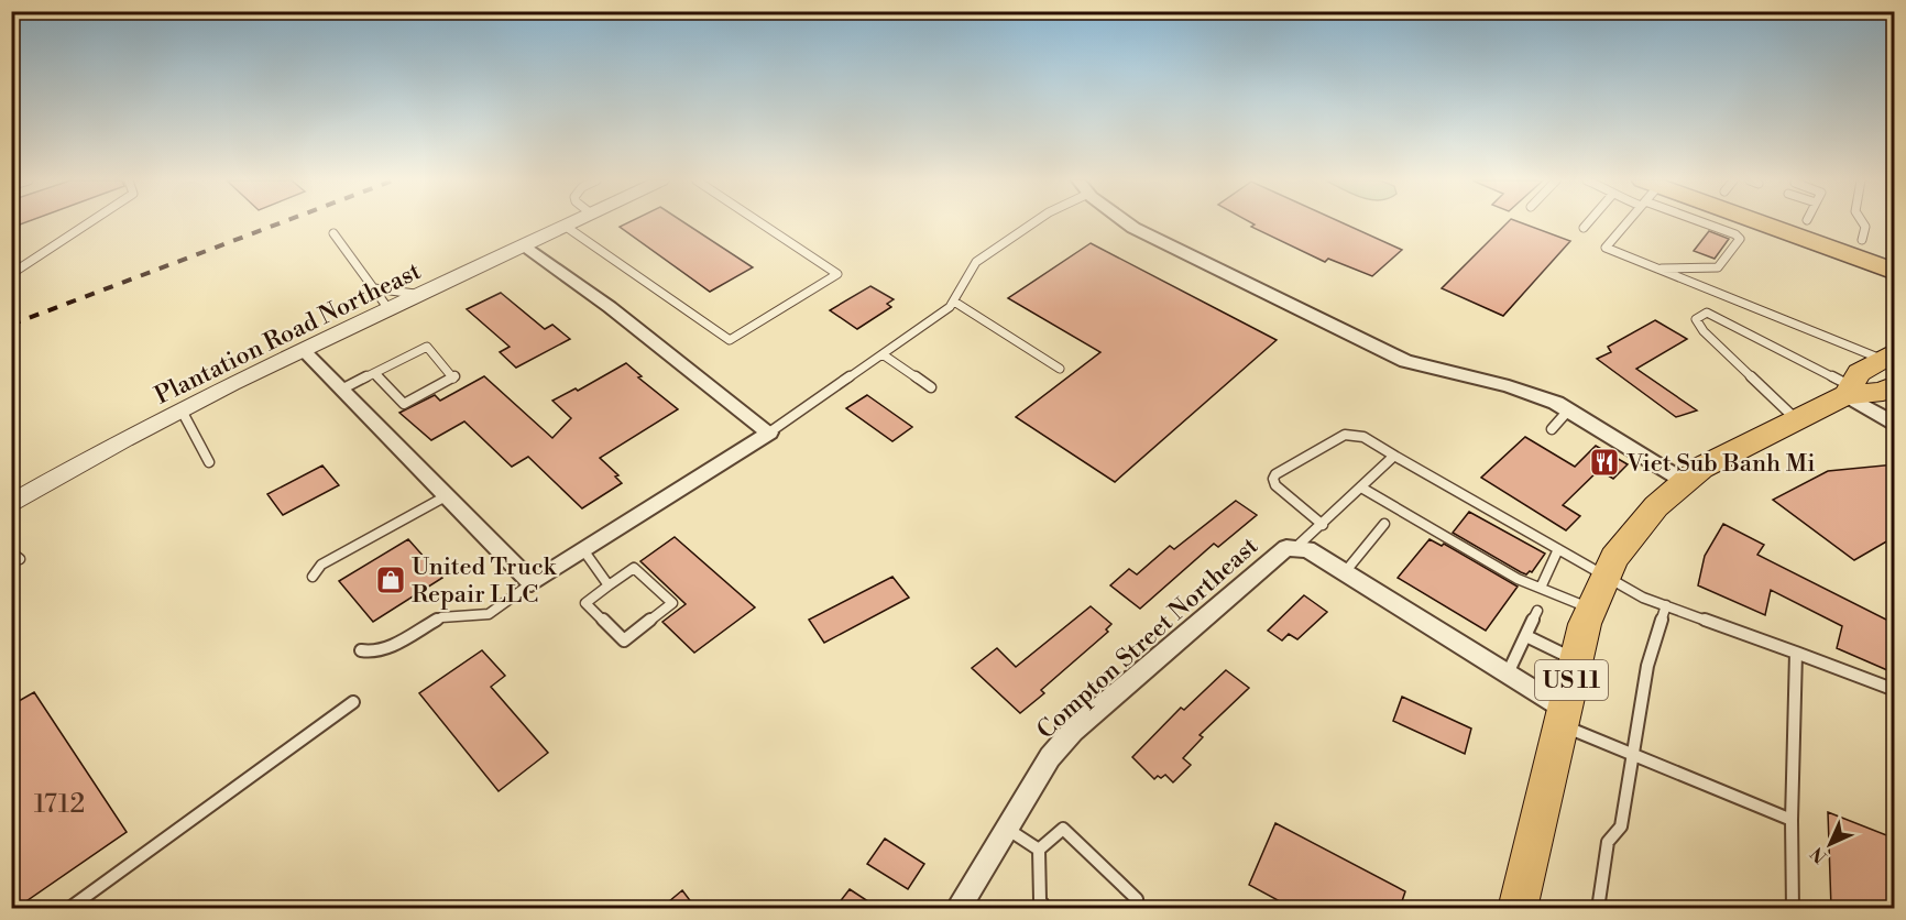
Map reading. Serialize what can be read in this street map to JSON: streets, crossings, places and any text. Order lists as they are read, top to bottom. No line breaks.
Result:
{"streets":{"main road":["US 11"],"street":["Plantation Road Northeast","Compton Street Northeast"]},"crossings":[["Compton Street Northeast","US 11"]],"places":{"restaurant":["Viet Sub Banh Mi"],"shop":["United Truck Repair LLC"]},"house_numbers":["1712"],"north":"bottom left"}
